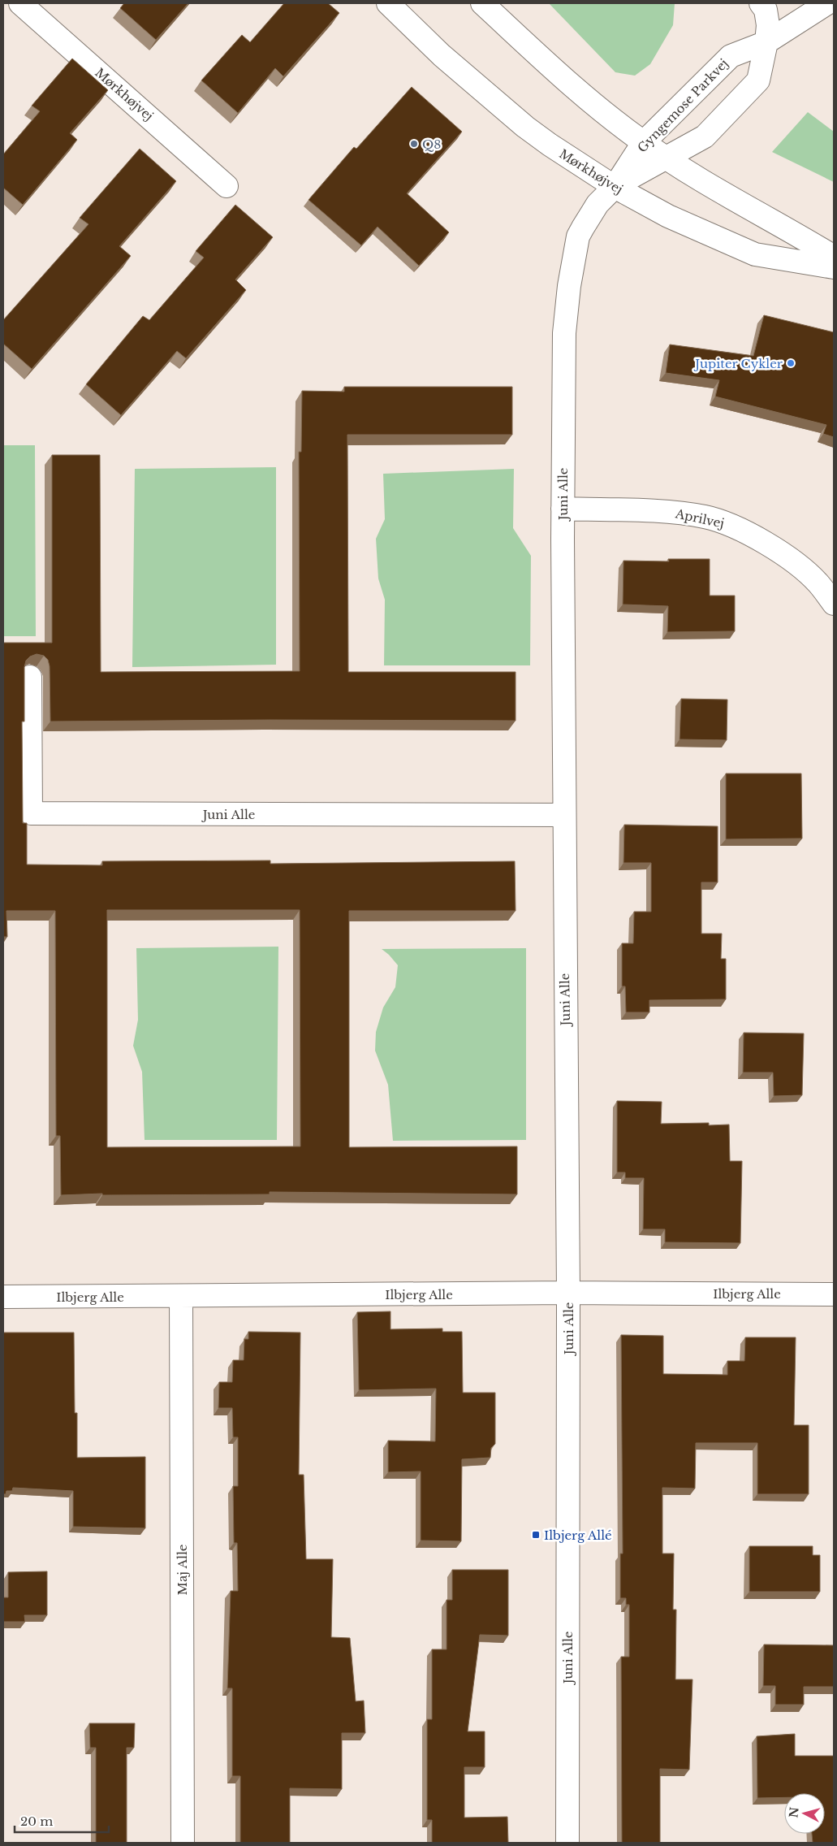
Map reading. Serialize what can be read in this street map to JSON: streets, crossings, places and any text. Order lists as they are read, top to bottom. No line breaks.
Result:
{"streets":{"street":["Mørkhøjvej","Gyngemose Parkvej","Juni Alle","Aprilvej","Ilbjerg Alle","Maj Alle"]},"crossings":[["Mørkhøjvej","Gyngemose Parkvej"],["Mørkhøjvej","Juni Alle"],["Gyngemose Parkvej","Juni Alle"],["Juni Alle","Aprilvej"],["Juni Alle","Ilbjerg Alle"],["Ilbjerg Alle","Maj Alle"]],"places":{"other":["Q8","Jupiter Cykler"],"transit":["Ilbjerg Allé"]},"scale_bar":"20 m","north":"left"}
